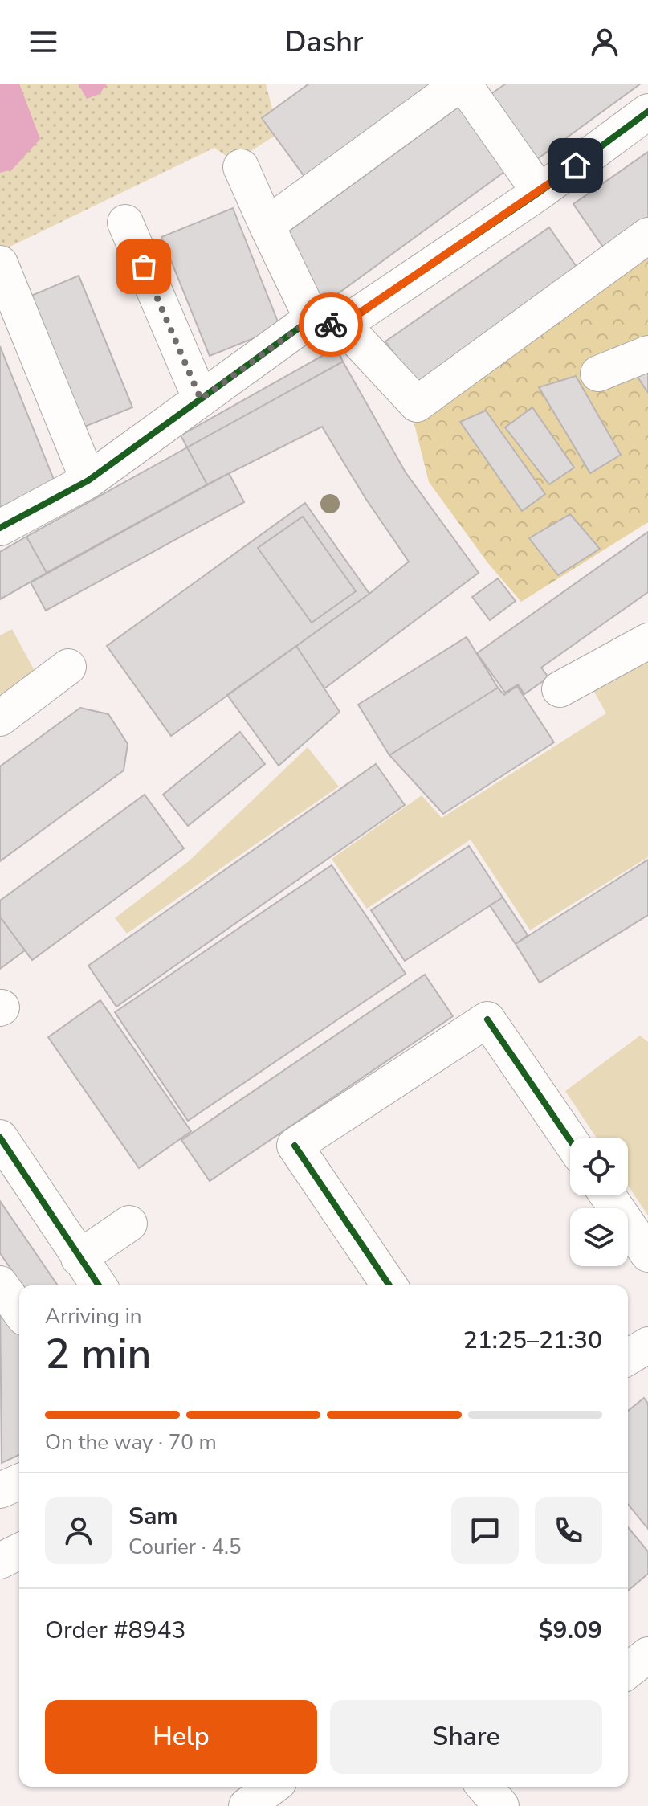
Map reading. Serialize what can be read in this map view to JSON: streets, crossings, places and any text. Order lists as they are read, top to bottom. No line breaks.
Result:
{"page":{"header":"Dashr","heading":["2 min","Arriving in","21:25–21:30"],"panel":["Sam","Courier · 4.5","Order #8943","$9.09"],"bar":"On the way · 70 m","buttons":["Help","Share"]}}
